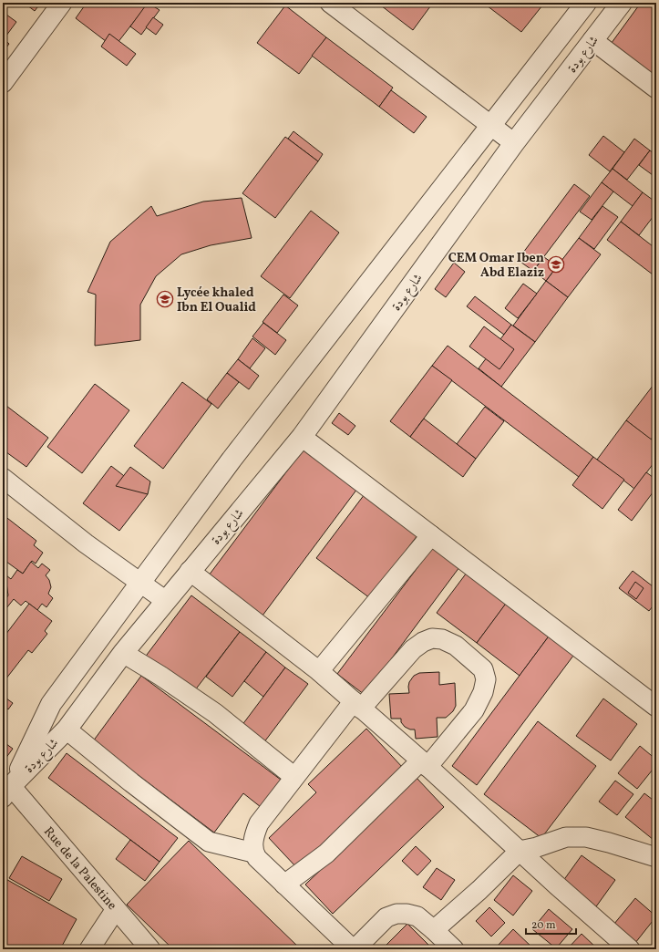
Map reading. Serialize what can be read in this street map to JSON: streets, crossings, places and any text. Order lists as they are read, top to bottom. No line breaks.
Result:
{"streets":{"street":["شارع بودة","Rue de la Palestine"]},"crossings":[["شارع بودة","Rue de la Palestine"]],"places":{"school or university":["CEM Omar Iben Abd Elaziz","Lycée khaled Ibn El Oualid"]},"scale_bar":"20 m"}
